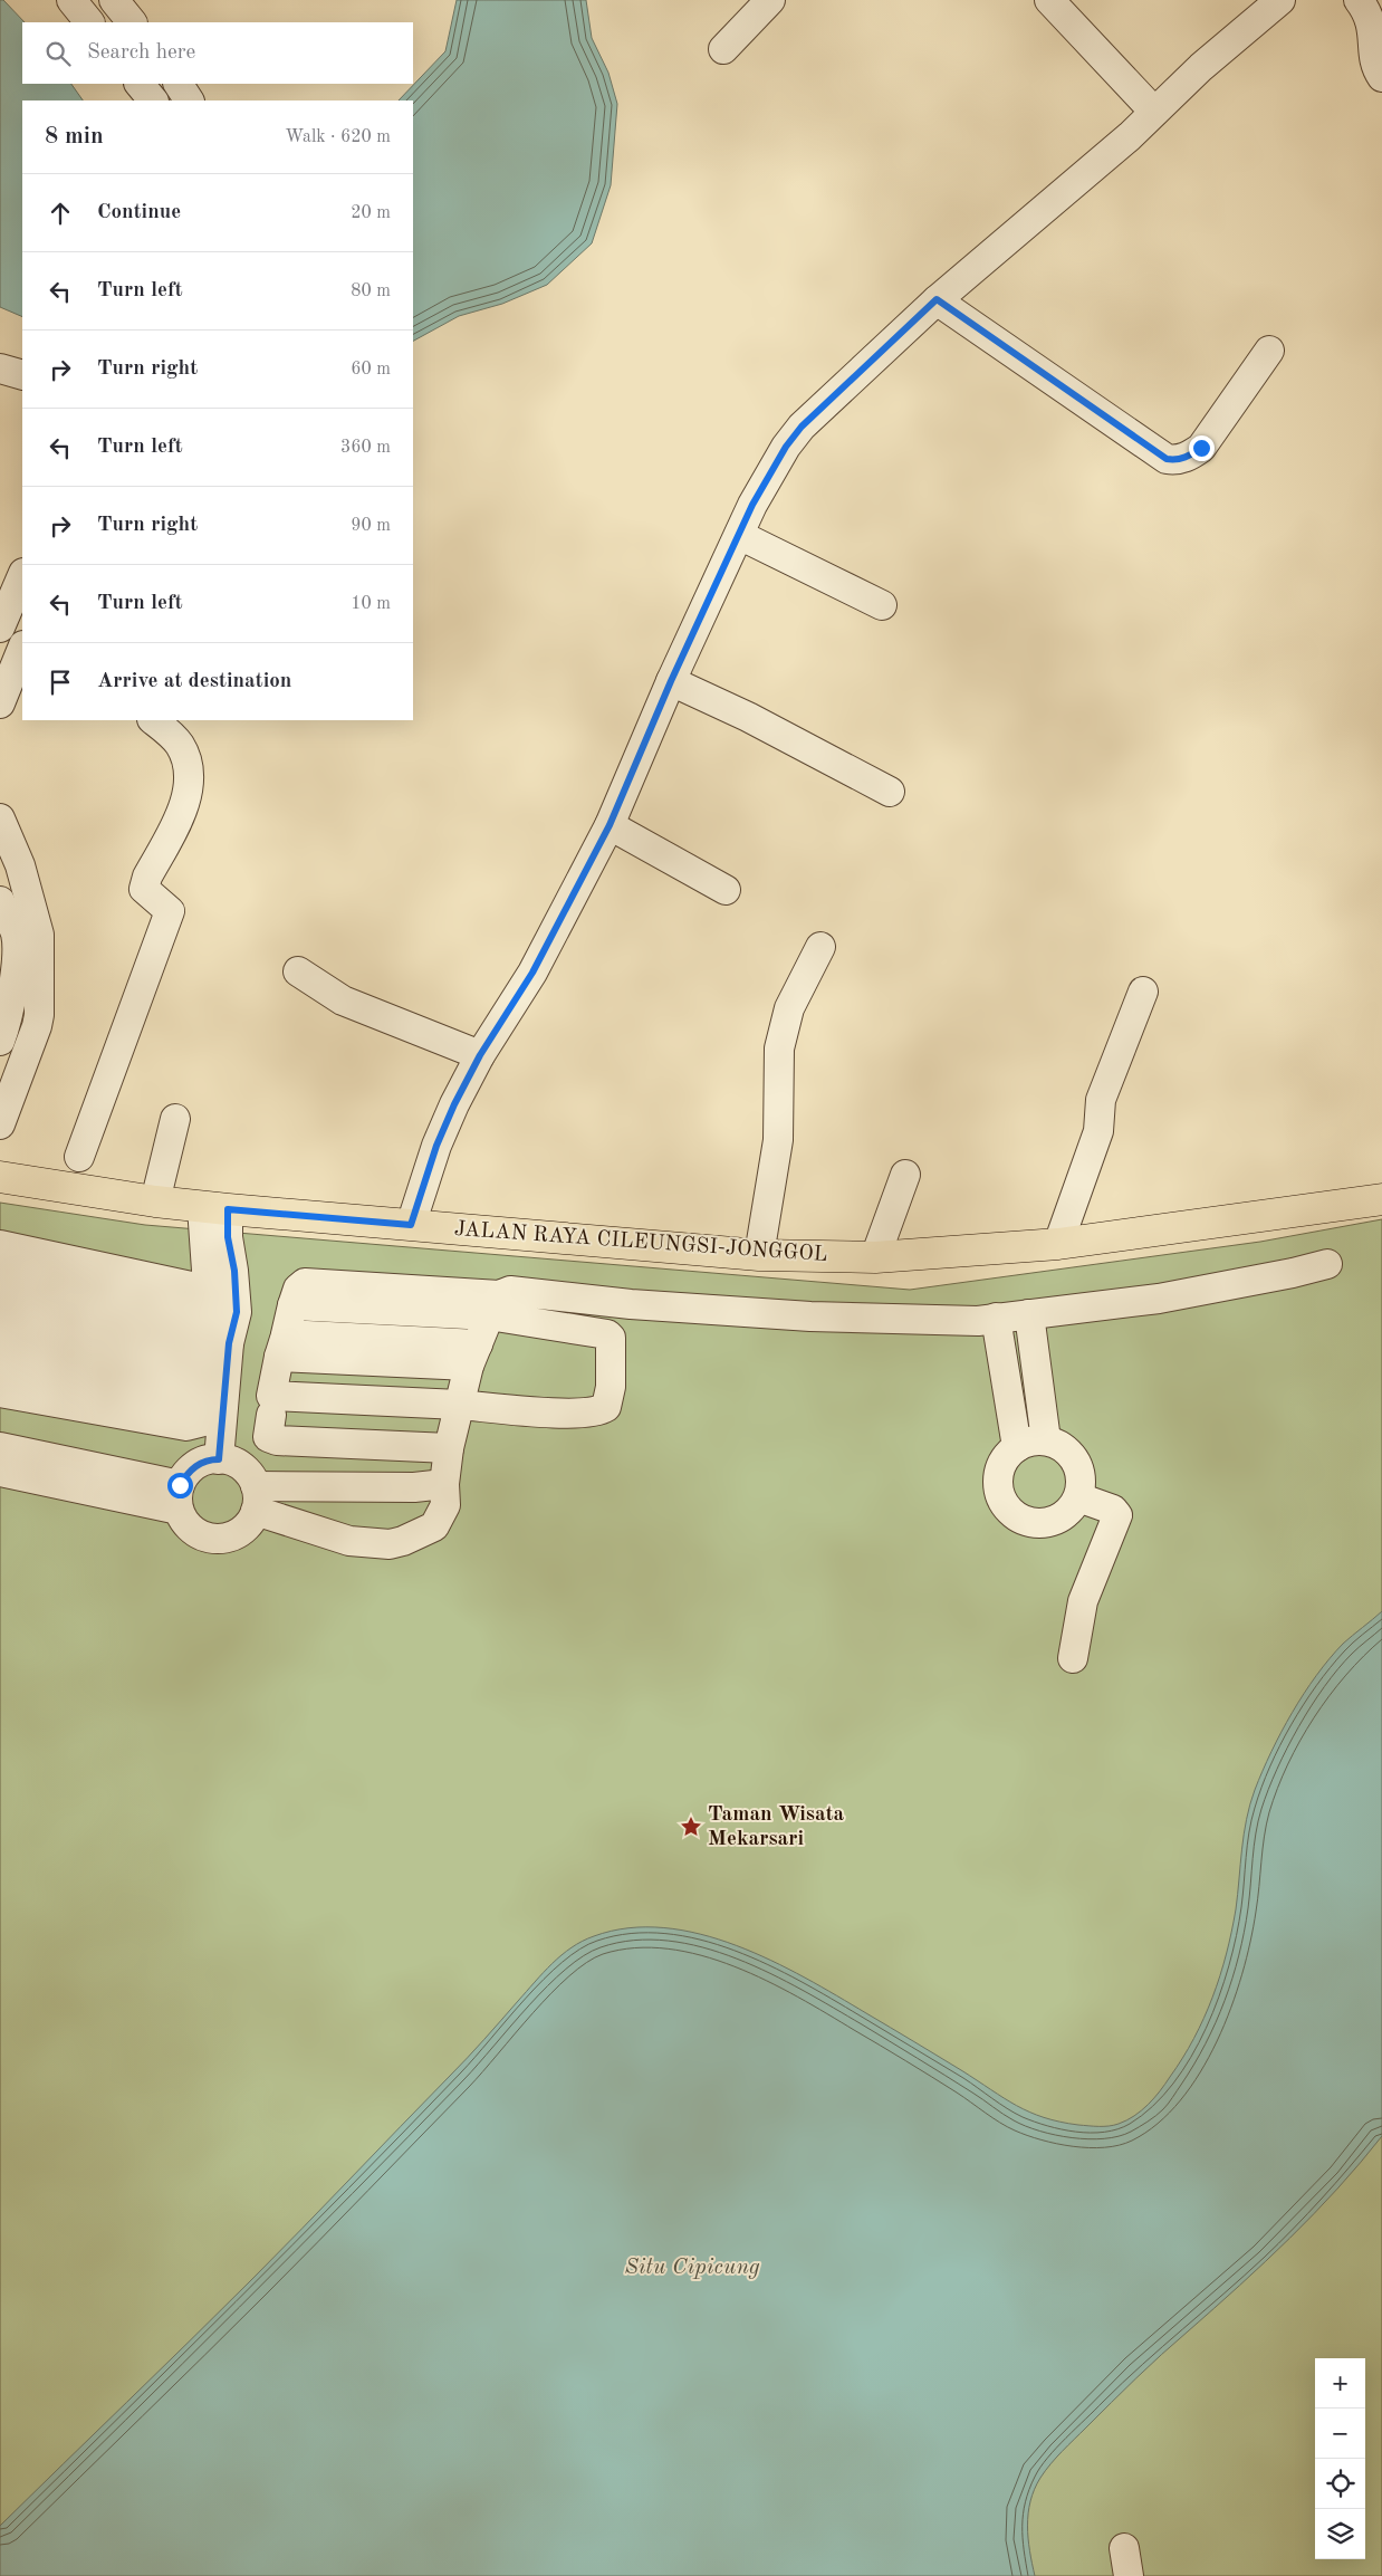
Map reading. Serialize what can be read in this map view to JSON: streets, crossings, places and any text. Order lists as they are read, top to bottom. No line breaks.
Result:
{"streets":{"main road":["JALAN RAYA CILEUNGSI-JONGGOL"]},"water":["Situ Cipicung"],"places":{"place":["Taman Wisata Mekarsari"]},"page":{"search":"Search here","heading":["8 min","Walk · 620 m"],"list":[["Continue","20 m"],["Turn left","80 m"],["Turn right","60 m"],["Turn left","360 m"],["Turn right","90 m"],["Turn left","10 m"],"Arrive at destination"],"map_buttons":["+","−"]}}
